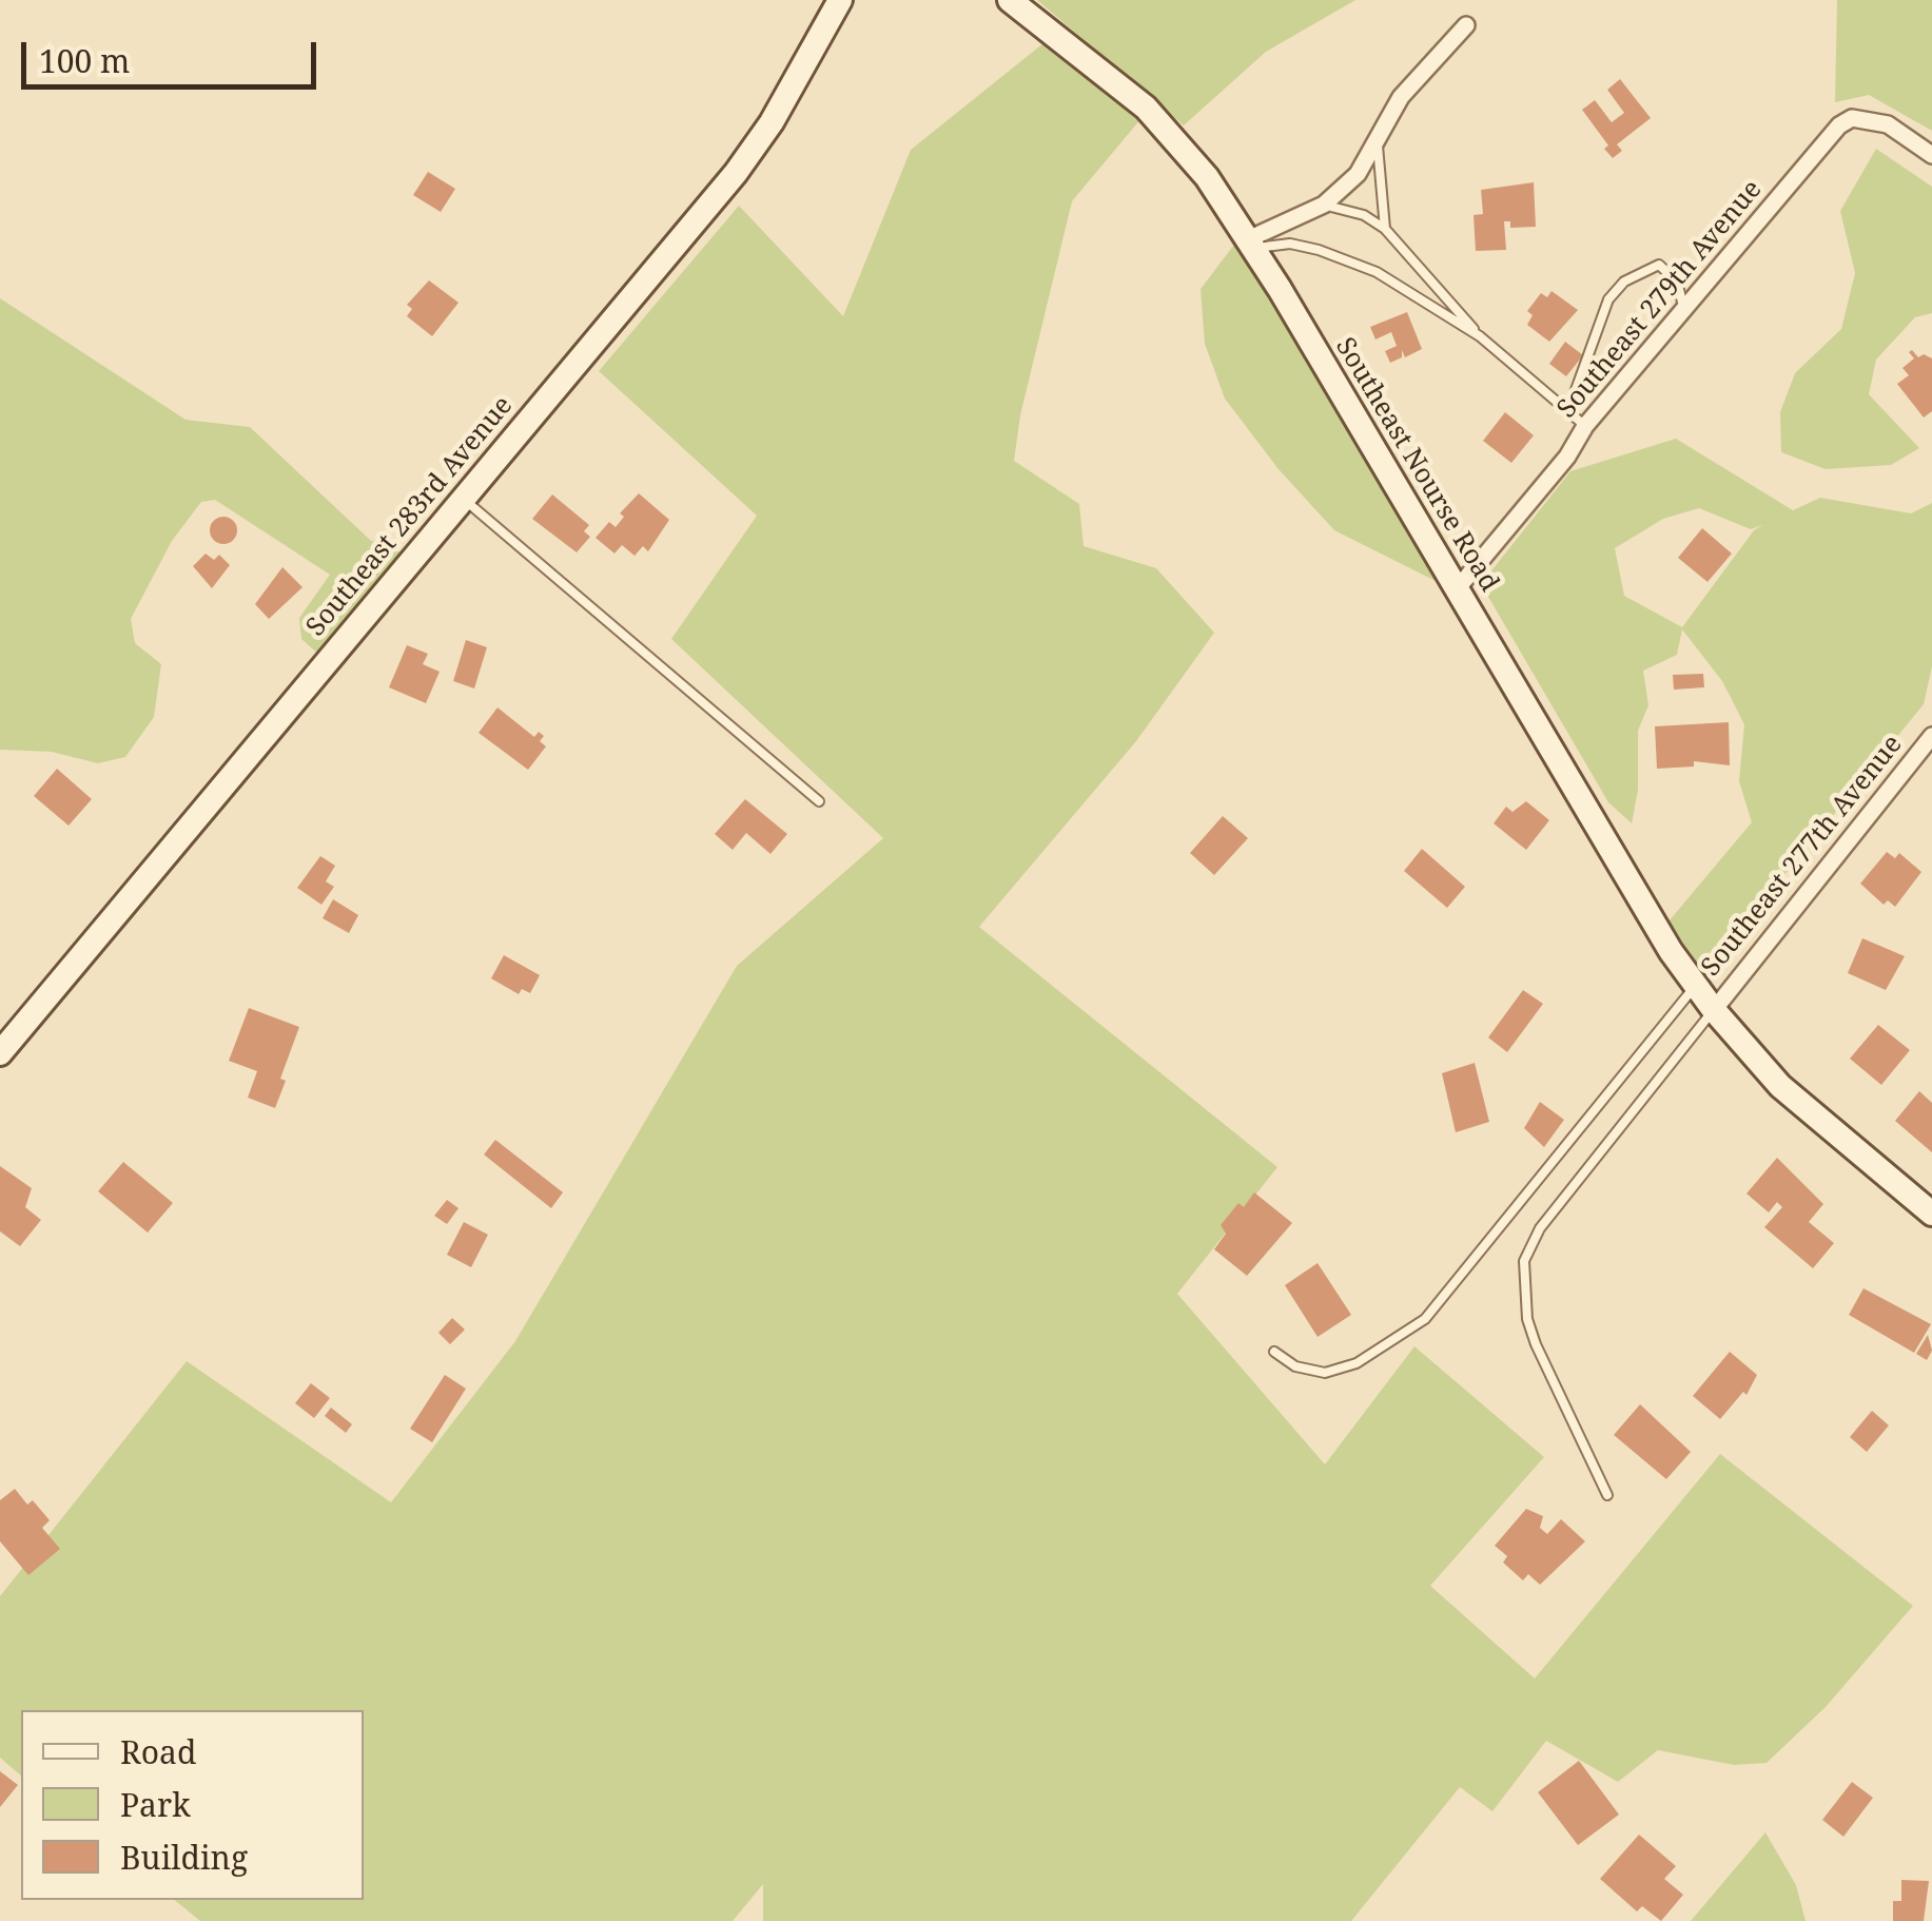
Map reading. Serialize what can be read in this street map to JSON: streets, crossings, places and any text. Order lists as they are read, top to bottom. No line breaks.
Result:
{"streets":{"street":["Southeast 279th Avenue","Southeast Nourse Road","Southeast 283rd Avenue","Southeast 277th Avenue"]},"crossings":[["Southeast 279th Avenue","Southeast Nourse Road"],["Southeast Nourse Road","Southeast 277th Avenue"]],"legend":["Road","Park","Building"],"scale_bar":"100 m"}
